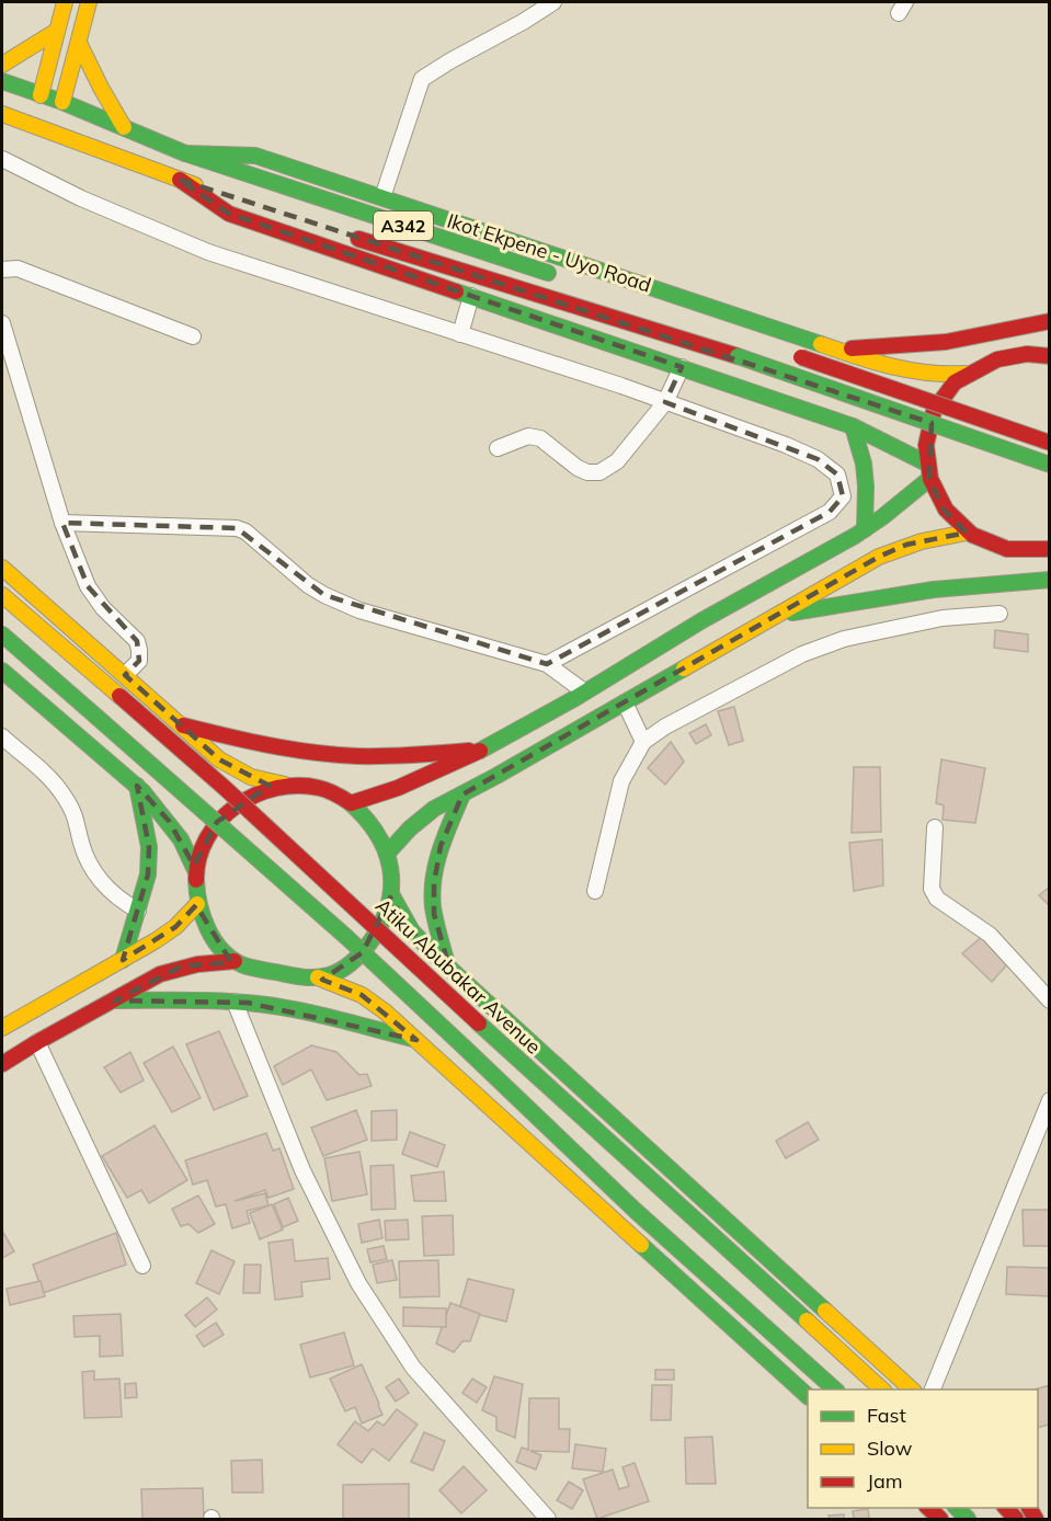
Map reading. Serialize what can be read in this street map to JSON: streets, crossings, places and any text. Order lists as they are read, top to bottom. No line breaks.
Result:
{"streets":{"main road":["A342","Ikot Ekpene - Uyo Road","Atiku Abubakar Avenue"]},"legend":["Fast","Slow","Jam"]}
